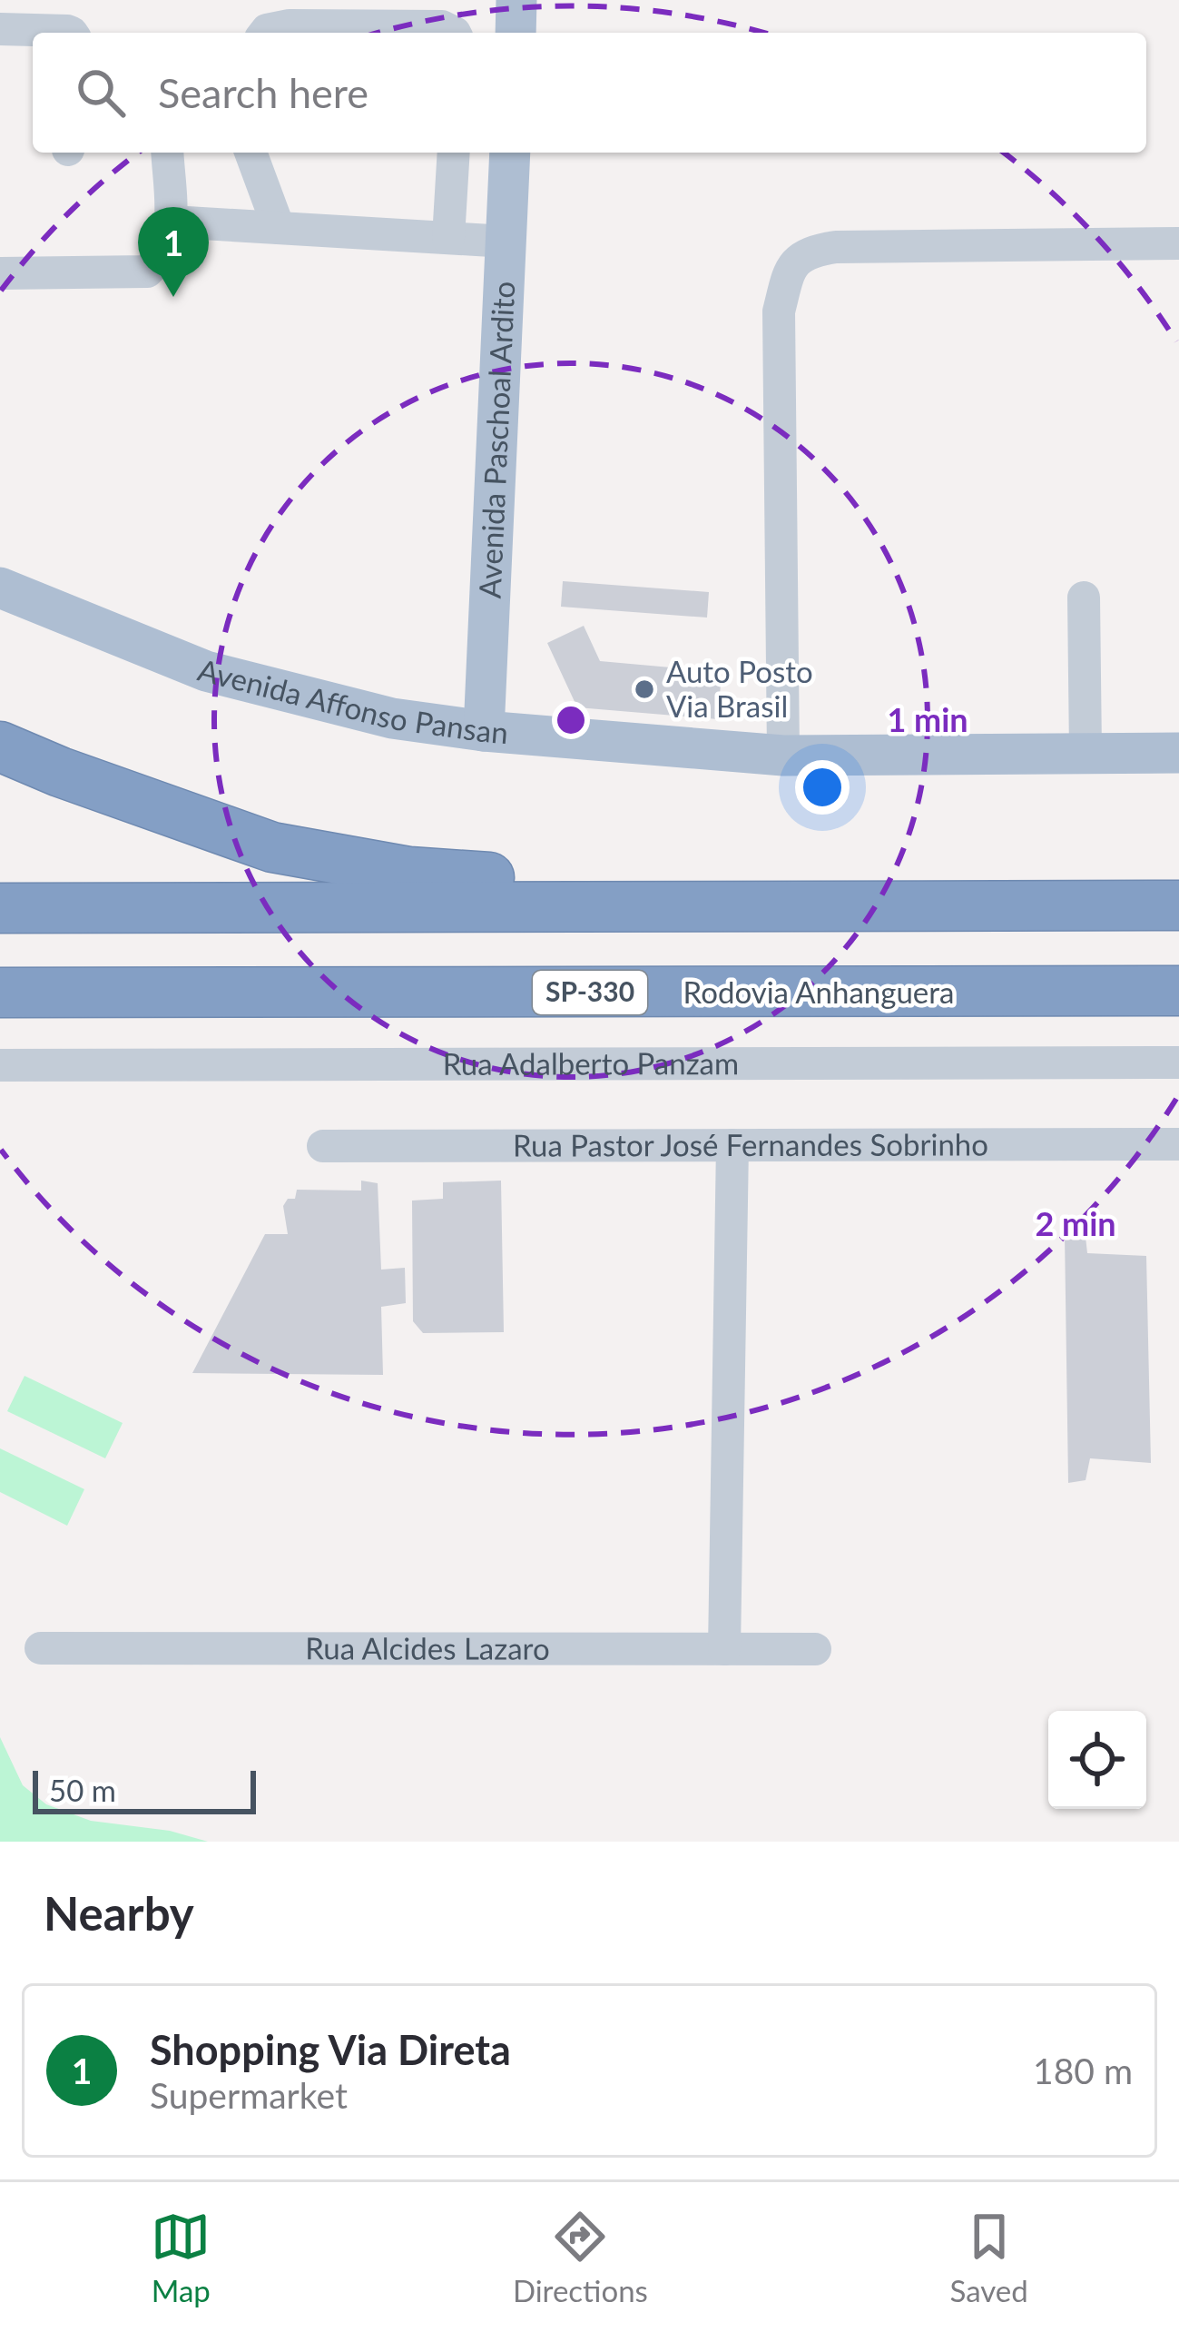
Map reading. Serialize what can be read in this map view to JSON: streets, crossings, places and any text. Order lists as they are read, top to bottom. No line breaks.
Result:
{"streets":{"highway":["SP-330","Rodovia Anhanguera"],"main road":["Avenida Paschoal Ardito","Avenida Affonso Pansan"],"street":["Rua Adalberto Panzam","Rua Pastor José Fernandes Sobrinho","Rua Alcides Lazaro"]},"crossings":[["Avenida Paschoal Ardito","Avenida Affonso Pansan"]],"places":["Auto Posto Via Brasil"],"scale_bar":"50 m","page":{"search":"Search here","pins":"1","scale":"50 m","heading":"Nearby","list":[{"mark":"1","name":"Shopping Via Direta","note":"Supermarket","value":"180 m"}],"nav":["Map","Directions","Saved"]},"rings":["1 min","2 min"]}
